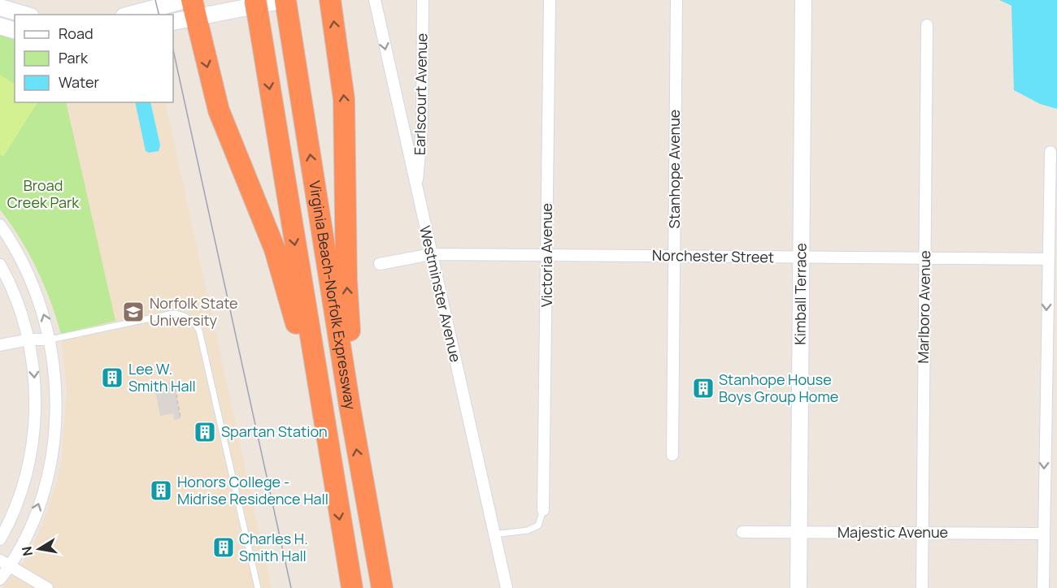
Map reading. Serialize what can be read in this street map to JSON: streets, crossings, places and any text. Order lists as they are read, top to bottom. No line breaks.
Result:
{"streets":{"highway":["Virginia Beach-Norfolk Expressway"],"street":["Earlscourt Avenue","Stanhope Avenue","Victoria Avenue","Norchester Street","Westminster Avenue","Kimball Terrace","Marlboro Avenue","Majestic Avenue"]},"crossings":[["Earlscourt Avenue","Westminster Avenue"],["Stanhope Avenue","Norchester Street"],["Victoria Avenue","Norchester Street"],["Norchester Street","Westminster Avenue"],["Norchester Street","Kimball Terrace"],["Norchester Street","Marlboro Avenue"],["Kimball Terrace","Majestic Avenue"],["Marlboro Avenue","Majestic Avenue"]],"parks":["Broad Creek Park"],"places":{"school or university":["Norfolk State University"],"building":["Lee W. Smith Hall","Stanhope House Boys Group Home","Spartan Station","Honors College - Midrise Residence Hall","Charles H. Smith Hall"]},"legend":["Road","Park","Water"],"north":"left"}
